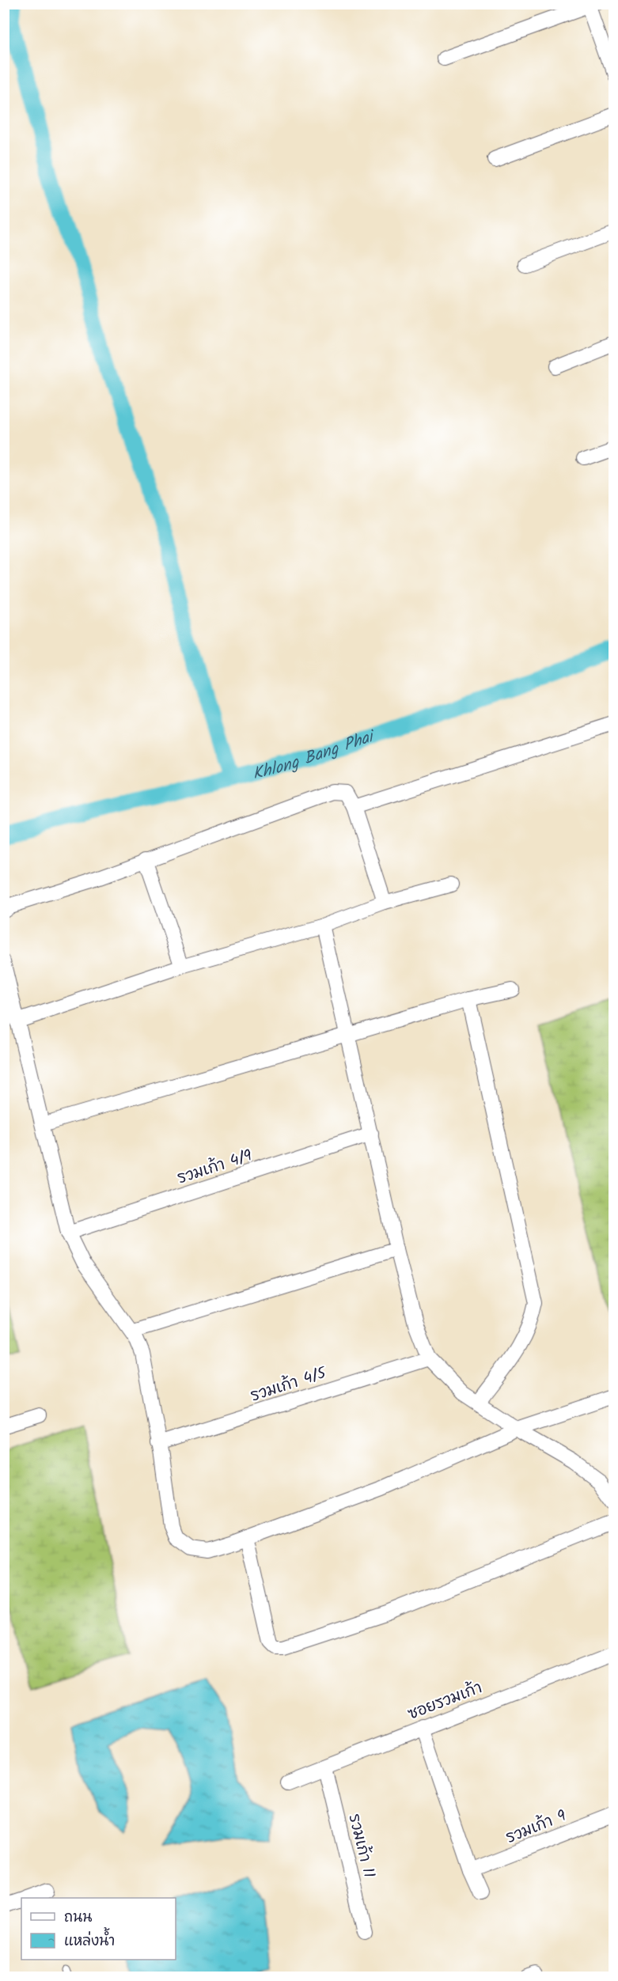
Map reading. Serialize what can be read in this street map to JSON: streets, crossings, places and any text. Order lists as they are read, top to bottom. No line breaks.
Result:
{"streets":{"street":["รวมเก้า 4/9","รวมเก้า 4/5","ซอยรวมเก้า","รวมเก้า 9","รวมเก้า 11"]},"crossings":[["ซอยรวมเก้า","รวมเก้า 11"]],"water":["Khlong Bang Phai"],"legend":["ถนน","แหล่งน้ำ"]}
